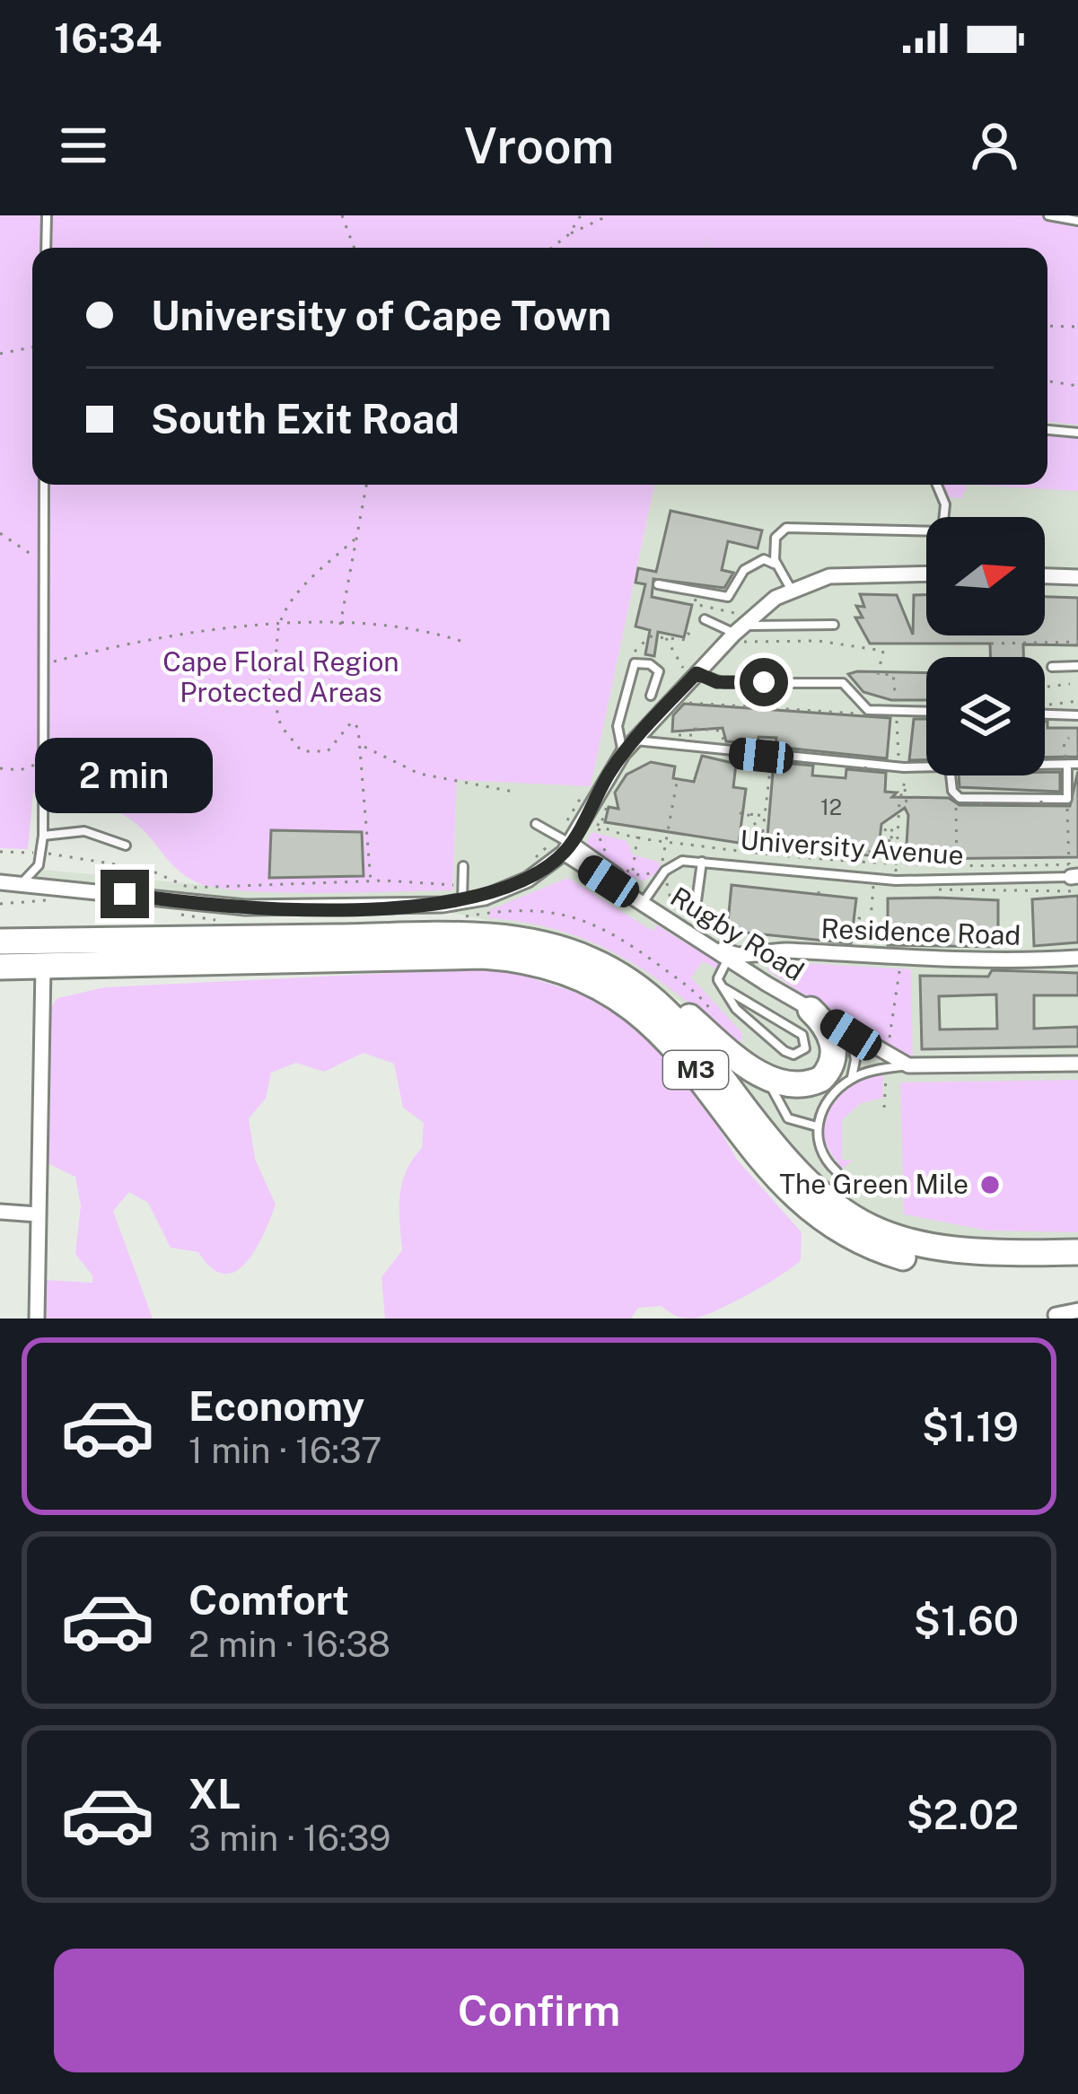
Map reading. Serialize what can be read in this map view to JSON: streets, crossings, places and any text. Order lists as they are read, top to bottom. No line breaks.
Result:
{"streets":{"highway":["M3"],"street":["Residence Road","Rugby Road"],"lane":["University Avenue"]},"crossings":[["University Avenue","Rugby Road"],["Residence Road","Rugby Road"]],"parks":["Cape Floral Region Protected Areas"],"places":["The Green Mile"],"house_numbers":["12"],"north":"right","page":{"status":"16:34","header":"Vroom","banner":["University of Cape Town","South Exit Road"],"bubble":"2 min","list":[{"name":"Economy","note":"1 min · 16:37","value":"$1.19"},{"name":"Comfort","note":"2 min · 16:38","value":"$1.60"},{"name":"XL","note":"3 min · 16:39","value":"$2.02"}],"buttons":"Confirm"}}
